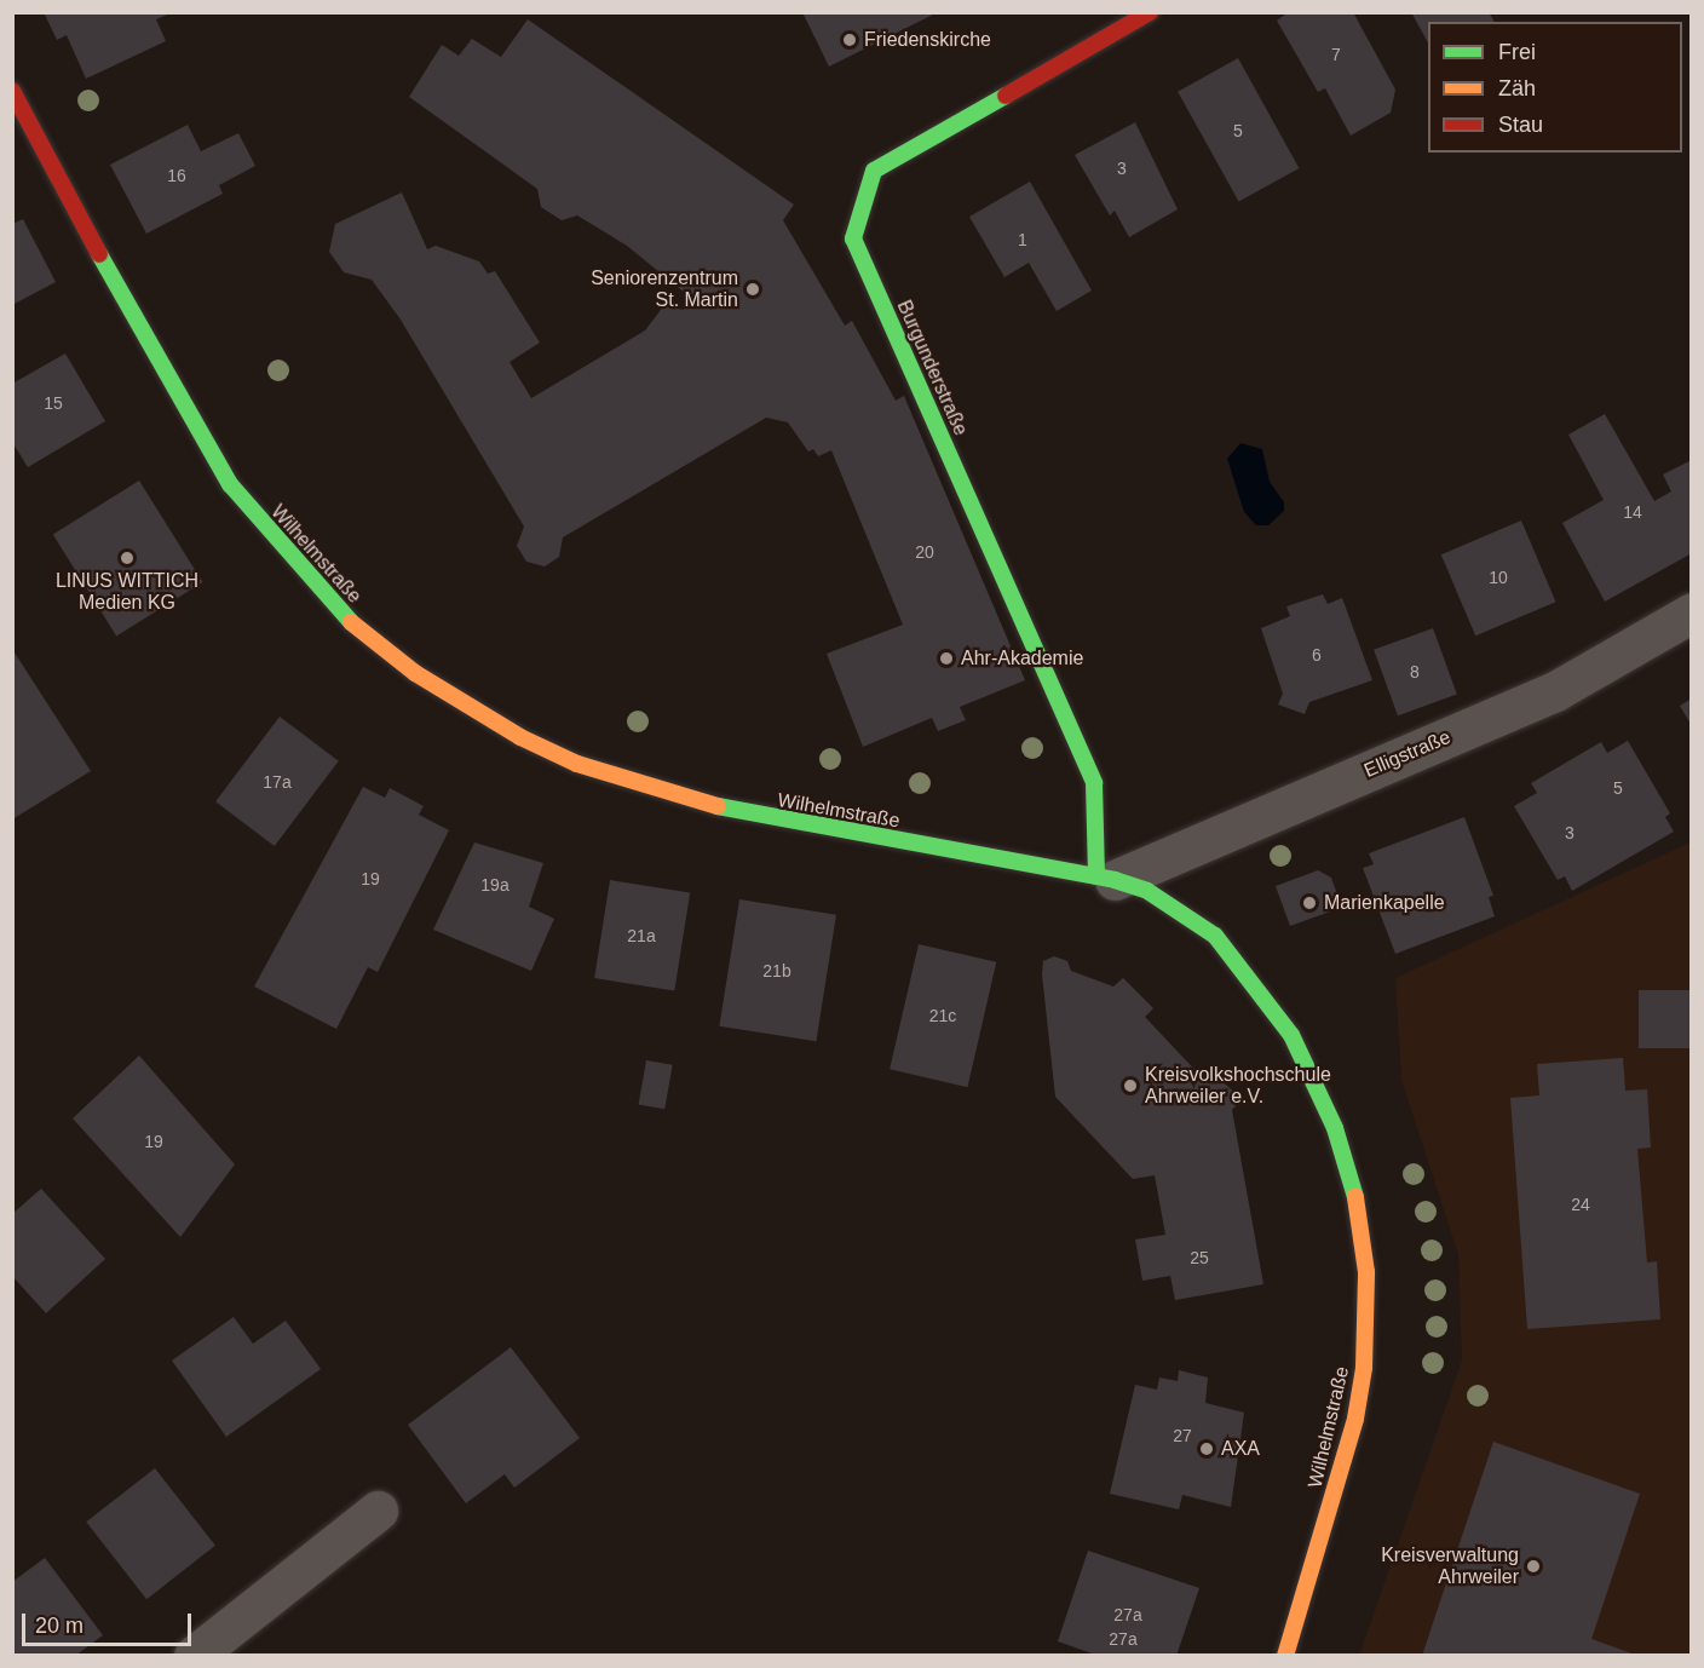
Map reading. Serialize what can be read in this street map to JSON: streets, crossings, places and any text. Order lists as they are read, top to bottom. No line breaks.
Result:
{"streets":{"main road":["Burgunderstraße","Wilhelmstraße"],"street":["Elligstraße"]},"crossings":[["Burgunderstraße","Wilhelmstraße"],["Burgunderstraße","Elligstraße"],["Wilhelmstraße","Elligstraße"]],"places":["Friedenskirche","Seniorenzentrum St. Martin","LINUS WITTICH Medien KG","Ahr-Akademie","Marienkapelle","Kreisvolkshochschule Ahrweiler e.V.","AXA","Kreisverwaltung Ahrweiler"],"house_numbers":["7","5","3","16","1","15","14","20","10","6","8","17a","5","3","19","19a","21a","21b","21c","19","24","25","27","27a","27a"],"legend":["Frei","Zäh","Stau"],"scale_bar":"20 m"}
